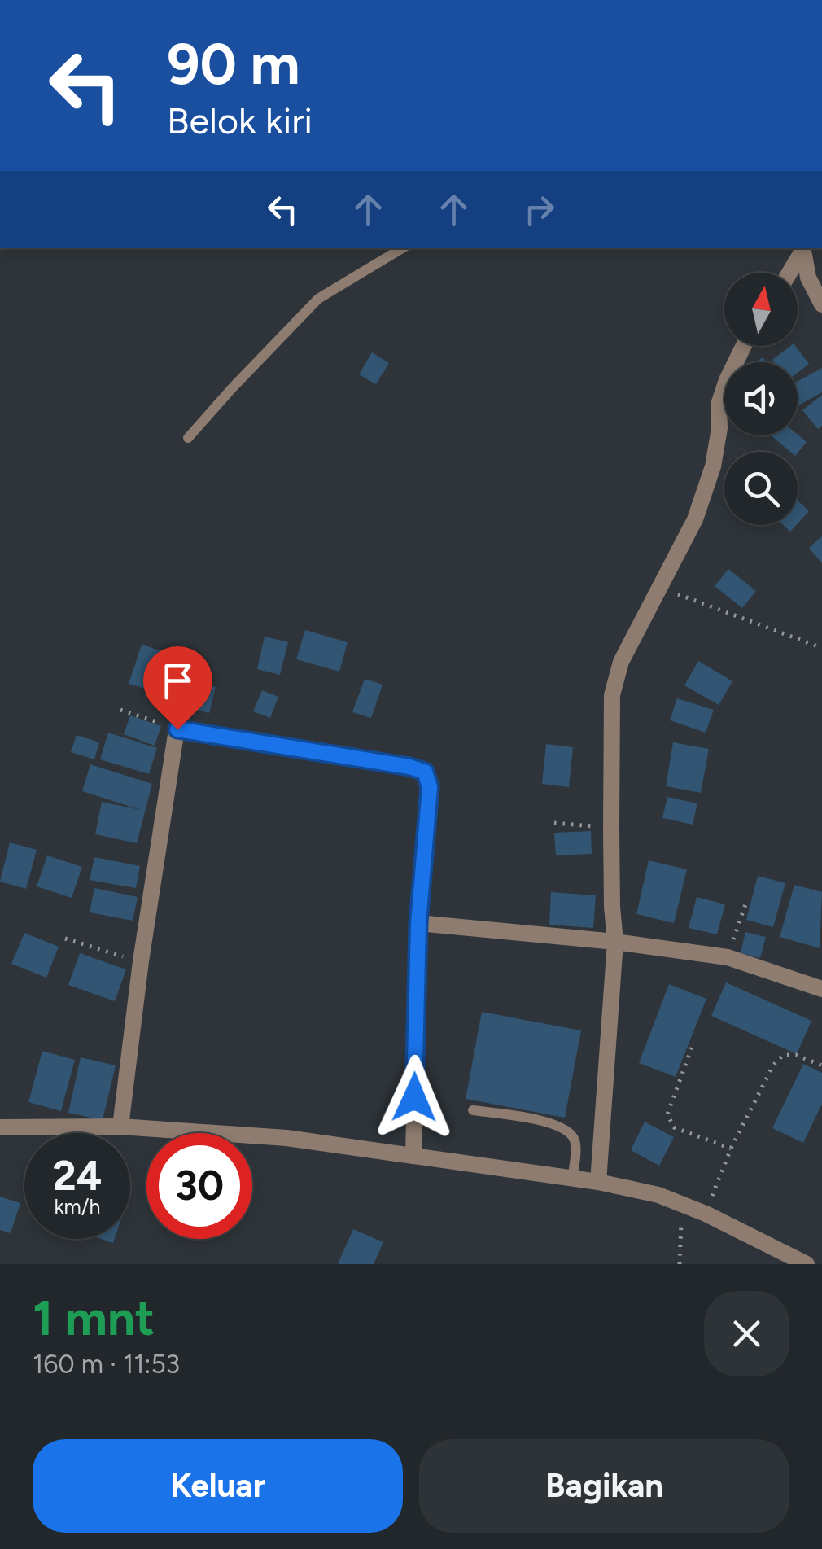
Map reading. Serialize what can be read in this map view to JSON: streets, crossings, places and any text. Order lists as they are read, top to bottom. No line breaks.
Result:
{"north":"top","page":{"turn":["90 m","Belok kiri"],"speed":"24 km/h","limit":"30","heading":["1 mnt","160 m · 11:53"],"buttons":["Keluar","Bagikan"]}}
